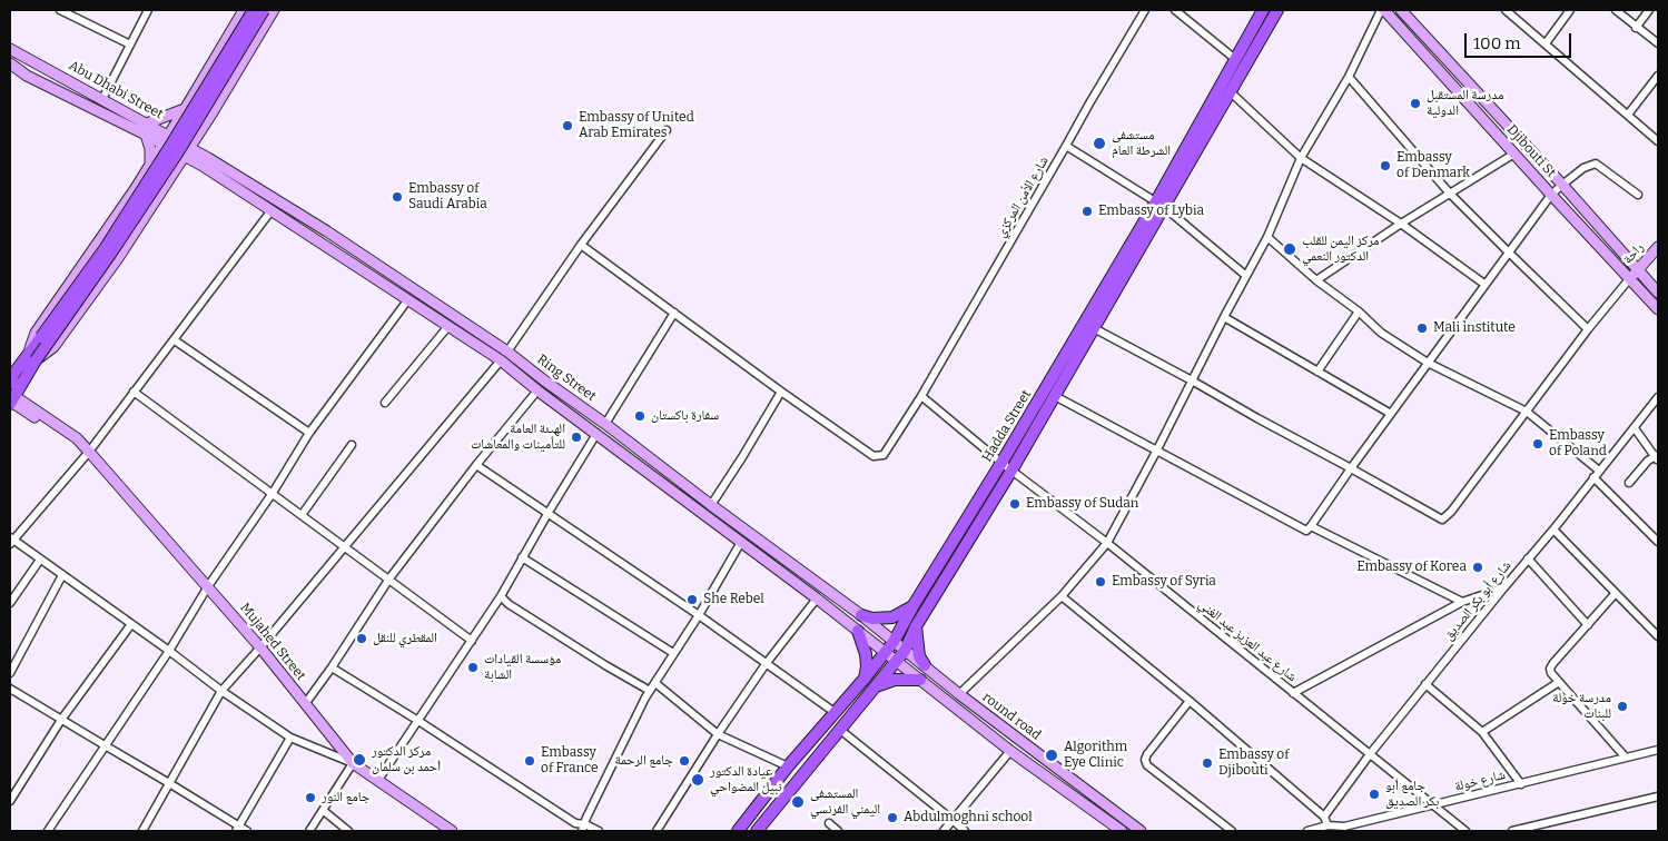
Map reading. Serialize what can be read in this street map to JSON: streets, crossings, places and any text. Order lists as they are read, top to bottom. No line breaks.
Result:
{"streets":{"main road":["Abu Dhabi Street","Djibouti St","راحة","Ring Street","Hadda Street","Mujahed Street","round road"],"street":["شارع الأمن المركزي","شارع أبو بكر الصديق","شارع عبد العزيز عبد الغني","شارع خولة"]},"crossings":[["Abu Dhabi Street","Ring Street"],["Djibouti St","راحة"],["شارع الأمن المركزي","شارع عبد العزيز عبد الغني"],["Ring Street","Hadda Street"],["Ring Street","round road"],["Hadda Street","شارع عبد العزيز عبد الغني"],["Hadda Street","round road"],["شارع أبو بكر الصديق","شارع عبد العزيز عبد الغني"],["شارع عبد العزيز عبد الغني","شارع خولة"]],"places":["مدرسة المستقبل الدولية","Embassy of United Arab Emirates","مستشفى الشرطة العام","Embassy of Denmark","Embassy of Saudi Arabia","Embassy of Lybia","مركز اليمن للقلب الدكتور النعمي","Mali institute","سفارة باكستان","الهيئة العامة للتأمينات والمعاشات","Embassy of Poland","Embassy of Sudan","Embassy of Korea","Embassy of Syria","She Rebel","المقطري للنقل","مؤسسة القيادات الشابة","مدرسة خولة للبنات","Algorithm Eye Clinic","مركز الدكتور أحمد بن سلمان","Embassy of France","جامع الرحمة","Embassy of Djibouti","عيادة الدكتور نبيل المضواحي","جامع أبو بكر الصديق","جامع النور","المستشفى اليمني الفرنسي","Abdulmoghni school"],"scale_bar":"100 m"}
